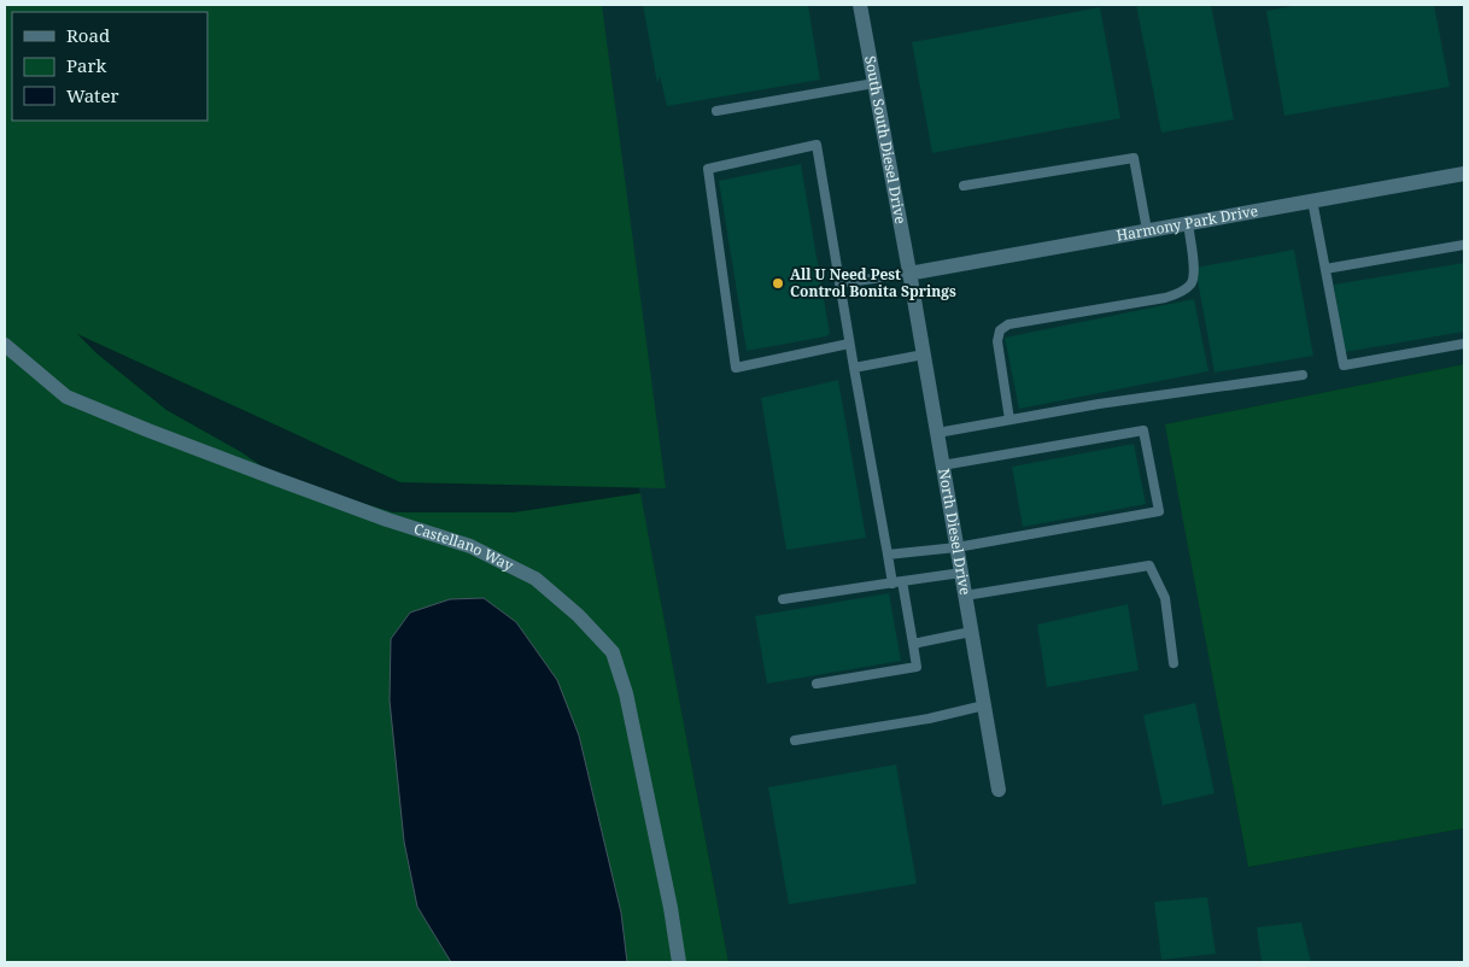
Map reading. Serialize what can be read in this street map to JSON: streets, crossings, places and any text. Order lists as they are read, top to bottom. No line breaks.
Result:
{"streets":{"street":["South South Diesel Drive","Harmony Park Drive","North Diesel Drive","Castellano Way"]},"crossings":[["South South Diesel Drive","Harmony Park Drive"],["South South Diesel Drive","North Diesel Drive"],["Harmony Park Drive","North Diesel Drive"]],"places":["All U Need Pest Control Bonita Springs"],"legend":["Road","Park","Water"]}
